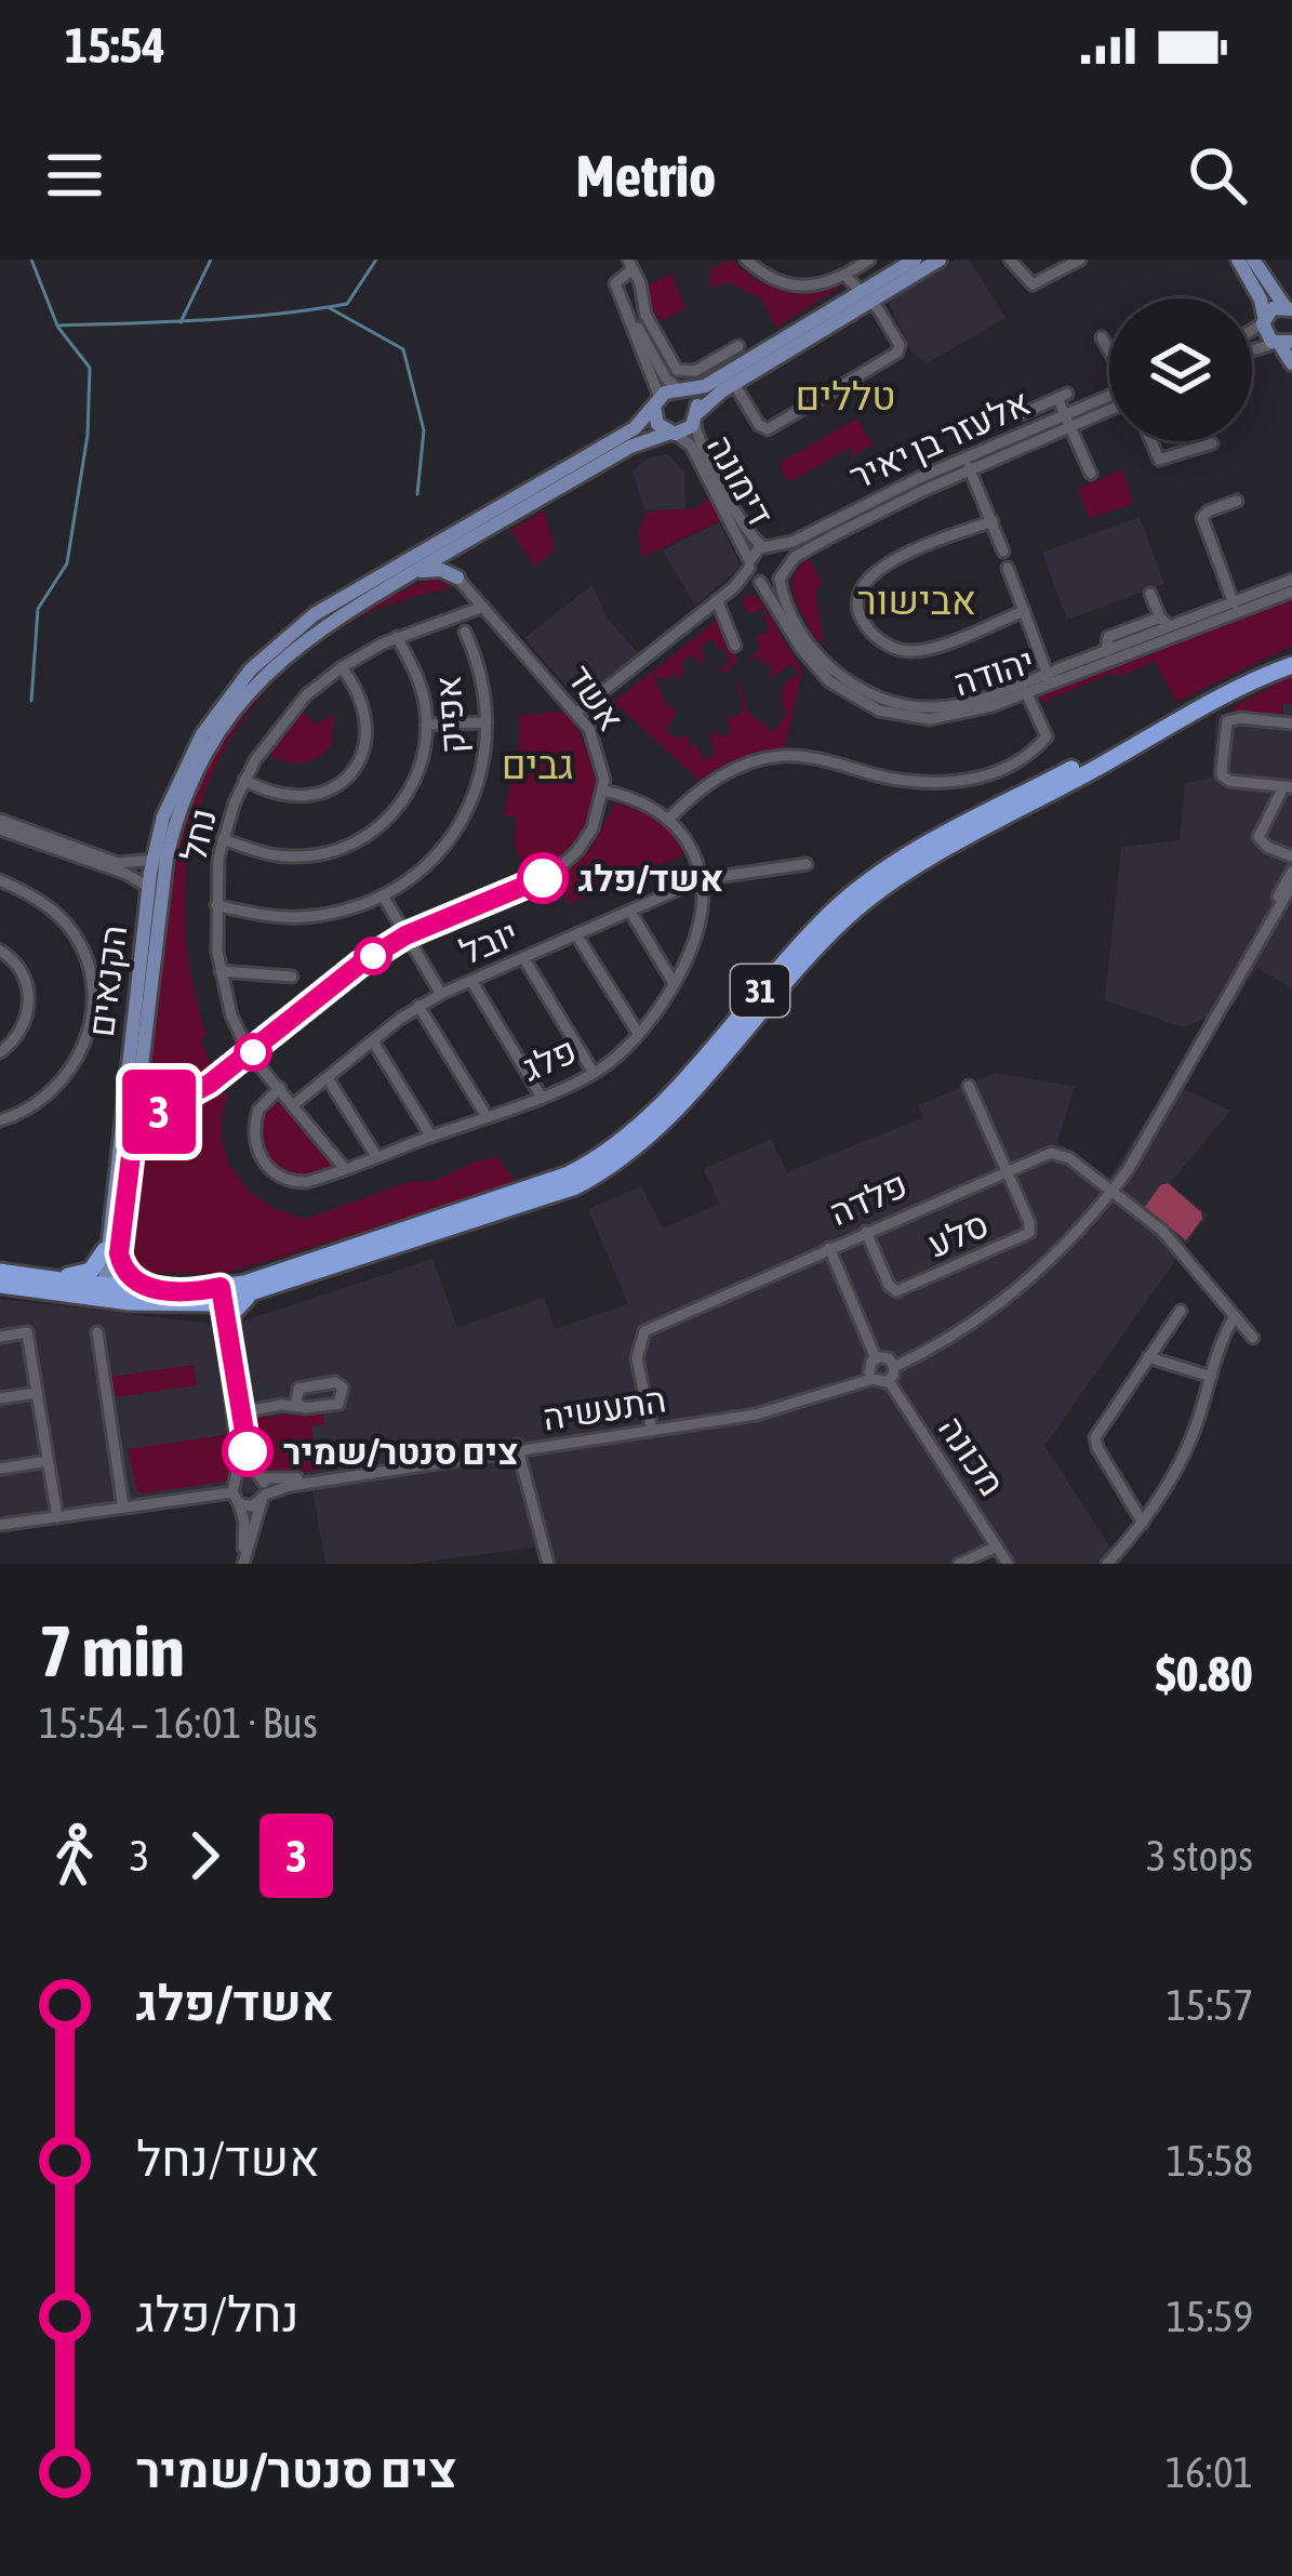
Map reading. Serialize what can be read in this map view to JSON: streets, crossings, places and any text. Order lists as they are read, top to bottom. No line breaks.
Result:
{"streets":{"highway":["31"],"main road":["הקנאים"],"street":["אלעזר בן יאיר","דימונה","יהודה","אשד","אפיק","נחל","יובל","פלג","פלדה","סלע","התעשיה","מכונה"]},"crossings":[["אלעזר בן יאיר","דימונה"],["אלעזר בן יאיר","יהודה"],["דימונה","יהודה"],["דימונה","הקנאים"],["אשד","נחל"],["אשד","הקנאים"],["אפיק","נחל"],["נחל","יובל"],["נחל","פלג"],["יובל","פלג"],["הקנאים","31"],["פלדה","סלע"],["פלדה","התעשיה"],["התעשיה","מכונה"]],"districts":["טללים","אבישור","גבים"],"places":["אשד/פלג","צים סנטר/שמיר"],"lines":["bus line 3"],"page":{"status":"15:54","header":"Metrio","on_map":"3","heading":["7 min","15:54 – 16:01 · Bus","$0.80"],"legs":["3","3","3 stops"],"list":[{"name":"אשד/פלג","value":"15:57"},{"name":"אשד/נחל","value":"15:58"},{"name":"נחל/פלג","value":"15:59"},{"name":"צים סנטר/שמיר","value":"16:01"}]}}
